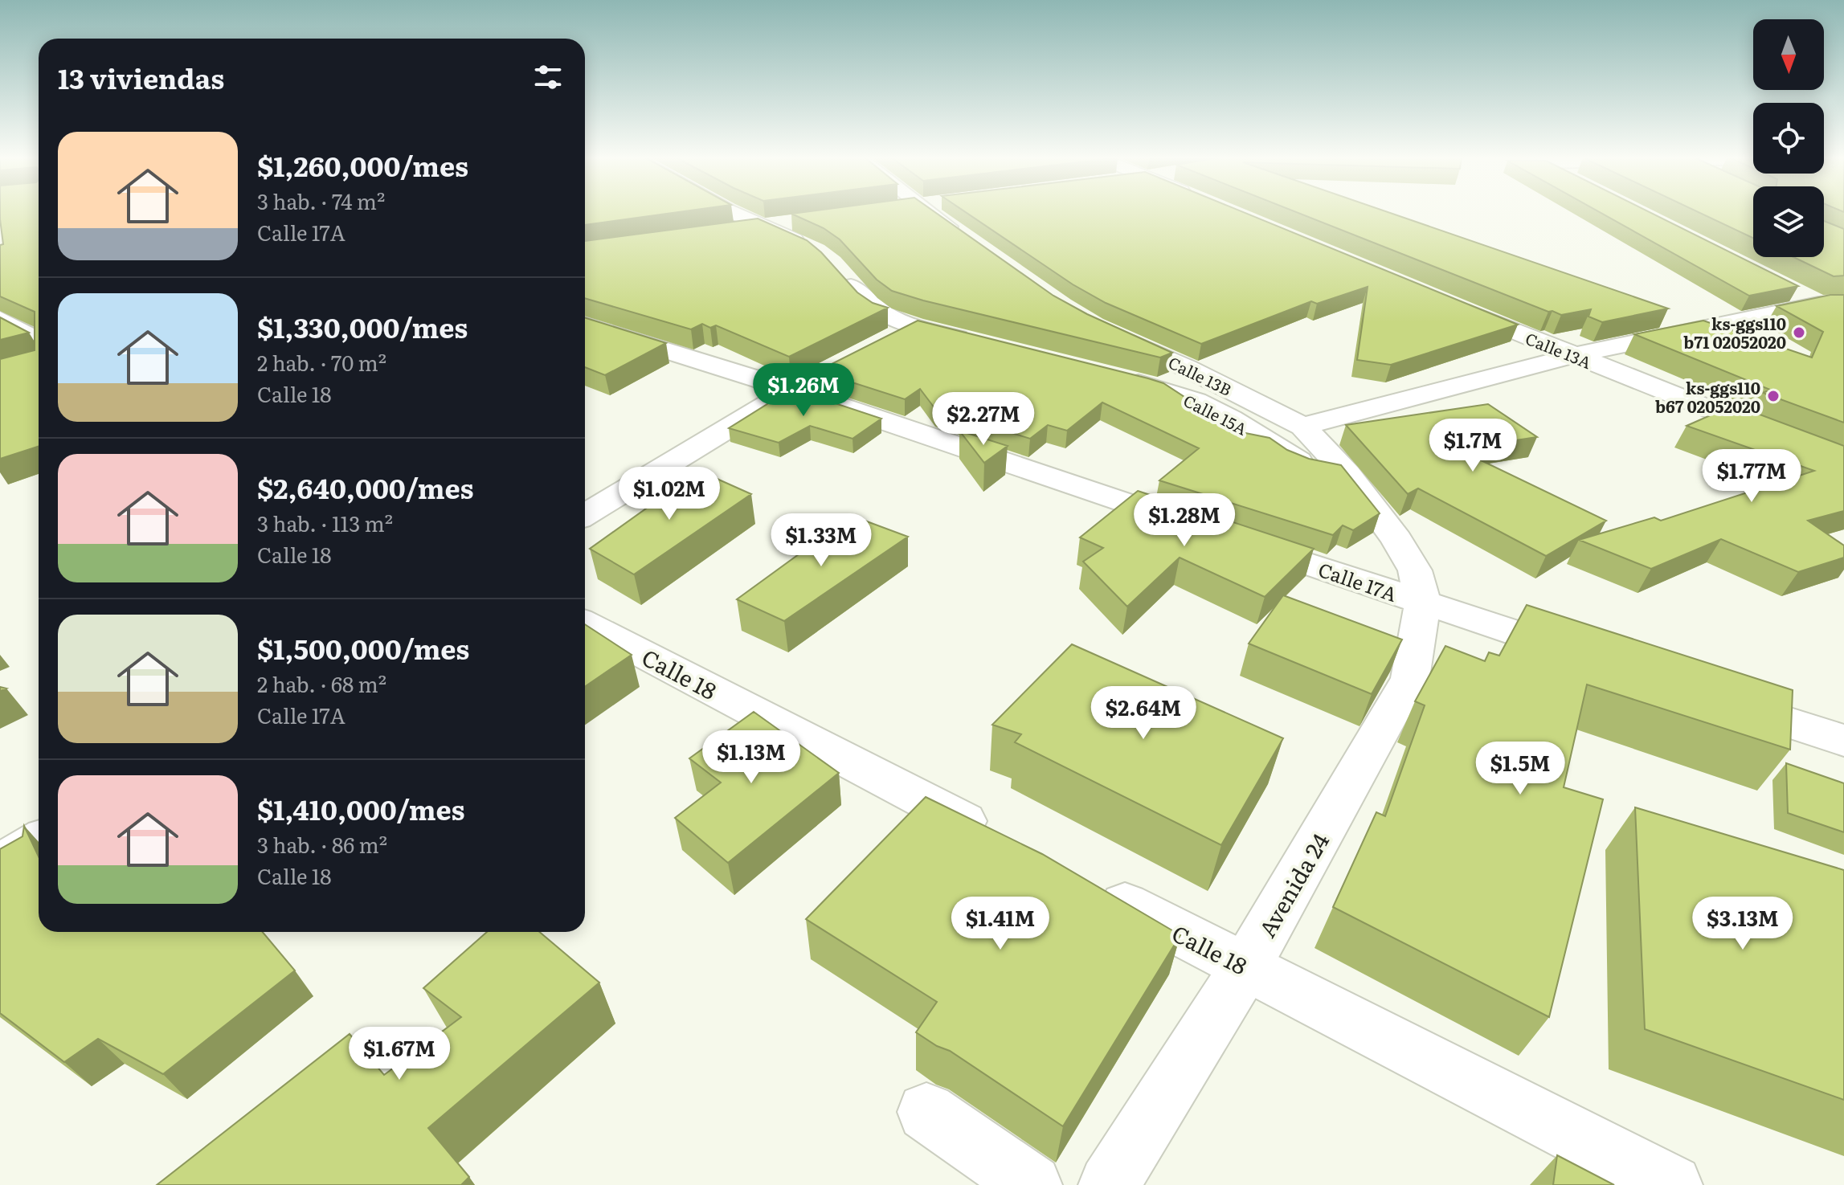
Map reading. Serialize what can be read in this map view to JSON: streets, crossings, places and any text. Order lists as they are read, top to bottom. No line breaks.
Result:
{"streets":{"street":["Calle 13A","Calle 13B","Calle 15A","Calle 17A","Calle 18","Avenida 24"]},"crossings":[["Calle 13B","Calle 15A"],["Calle 13B","Calle 17A"],["Calle 13B","Avenida 24"],["Calle 17A","Avenida 24"],["Calle 18","Avenida 24"]],"places":["ks-ggs110 b71 02052020","ks-ggs110 b67 02052020"],"north":"bottom","page":{"heading":"13 viviendas","list":[{"name":"$1,260,000/mes","note":"3 hab. · 74 m² · Calle 17A"},{"name":"$1,330,000/mes","note":"2 hab. · 70 m² · Calle 18"},{"name":"$2,640,000/mes","note":"3 hab. · 113 m² · Calle 18"},{"name":"$1,500,000/mes","note":"2 hab. · 68 m² · Calle 17A"},{"name":"$1,410,000/mes","note":"3 hab. · 86 m² · Calle 18"}],"price":["$1.26M","$2.27M","$1.7M","$1.77M","$1.02M","$1.28M","$1.33M","$2.64M","$1.13M","$1.5M","$1.41M","$3.13M","$1.67M"]}}
